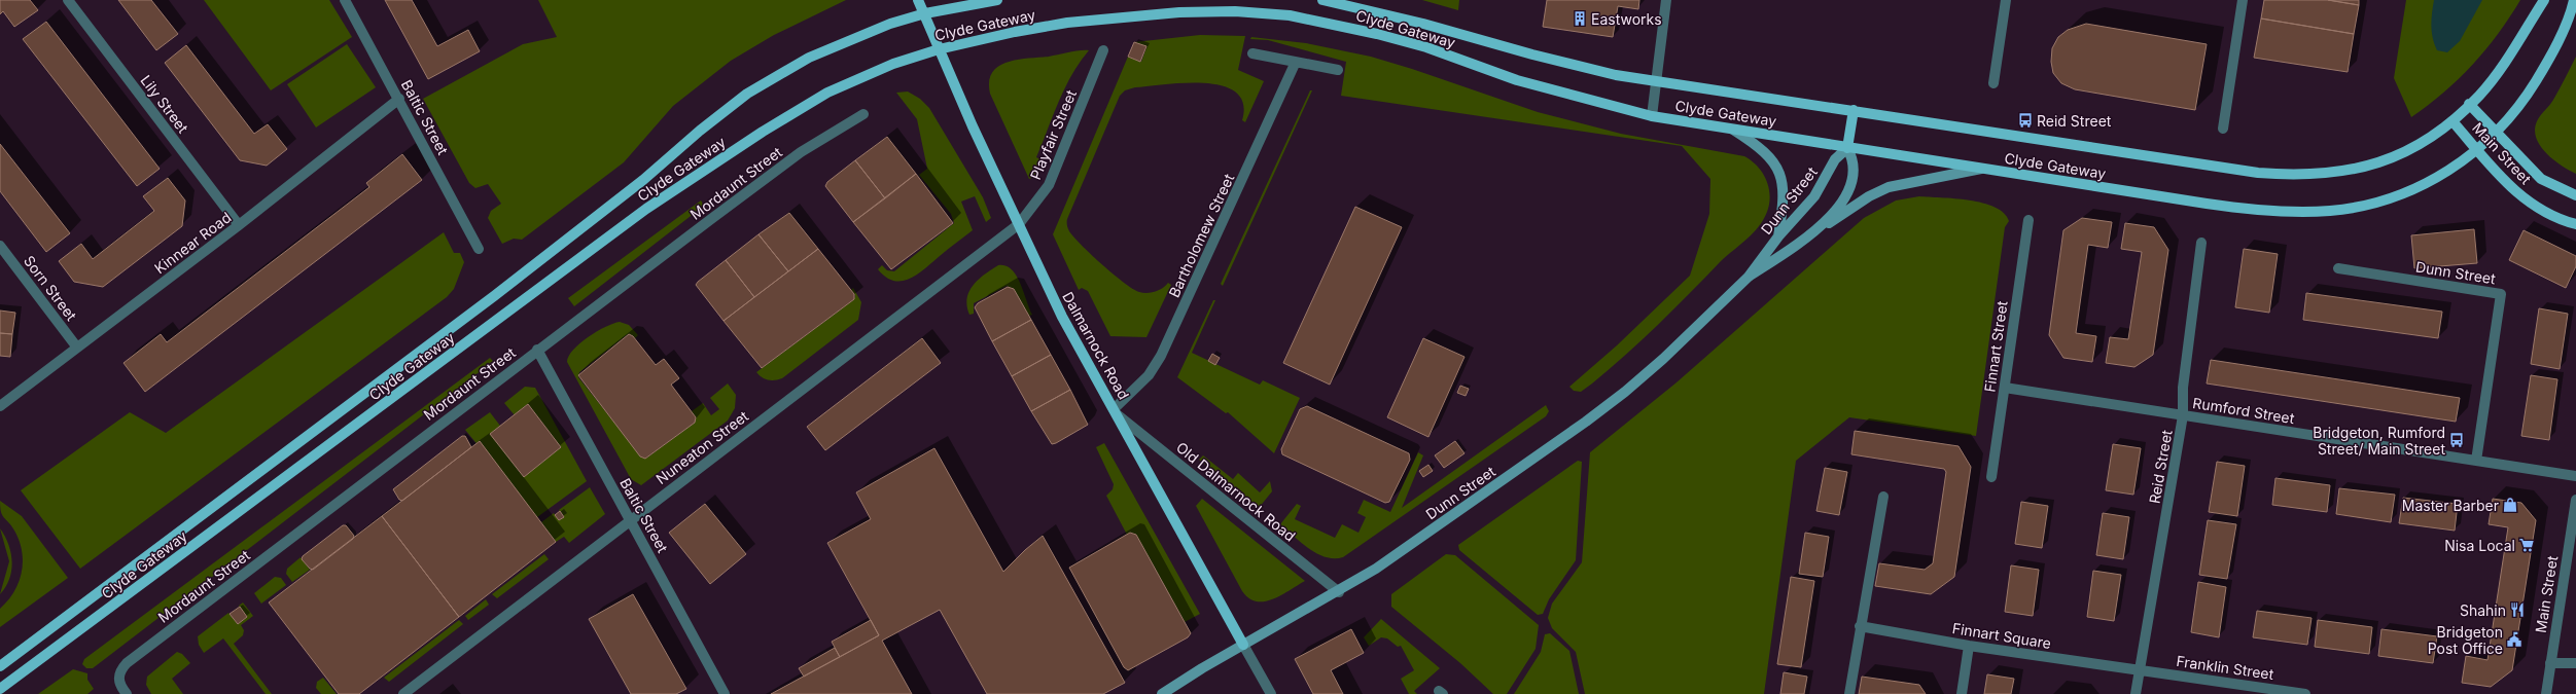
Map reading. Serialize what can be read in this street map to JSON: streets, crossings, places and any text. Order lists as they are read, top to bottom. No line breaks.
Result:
{"streets":{"main road":["Clyde Gateway","Main Street","Dunn Street","Dalmarnock Road"],"street":["Lily Street","Baltic Street","Playfair Street","Mordaunt Street","Bartholomew Street","Kinnear Road","Sorn Street","Finnart Street","Rumford Street","Nuneaton Street","Reid Street","Old Dalmarnock Road","Finnart Square","Franklin Street"]},"crossings":[["Clyde Gateway","Main Street"],["Clyde Gateway","Dunn Street"],["Clyde Gateway","Dalmarnock Road"],["Lily Street","Kinnear Road"],["Baltic Street","Mordaunt Street"],["Baltic Street","Kinnear Road"],["Baltic Street","Nuneaton Street"],["Playfair Street","Dalmarnock Road"],["Playfair Street","Nuneaton Street"],["Dunn Street","Dalmarnock Road"],["Dunn Street","Rumford Street"],["Dunn Street","Old Dalmarnock Road"],["Bartholomew Street","Dalmarnock Road"],["Bartholomew Street","Old Dalmarnock Road"],["Kinnear Road","Sorn Street"],["Dalmarnock Road","Nuneaton Street"],["Dalmarnock Road","Old Dalmarnock Road"],["Finnart Street","Rumford Street"],["Rumford Street","Reid Street"],["Reid Street","Finnart Square"],["Reid Street","Franklin Street"],["Finnart Square","Franklin Street"]],"places":{"building":["Eastworks"],"bus stop":["Reid Street","Bridgeton, Rumford Street/ Main Street"],"shop":["Master Barber"],"supermarket":["Nisa Local"],"restaurant":["Shahin"],"public building":["Bridgeton Post Office"]}}
